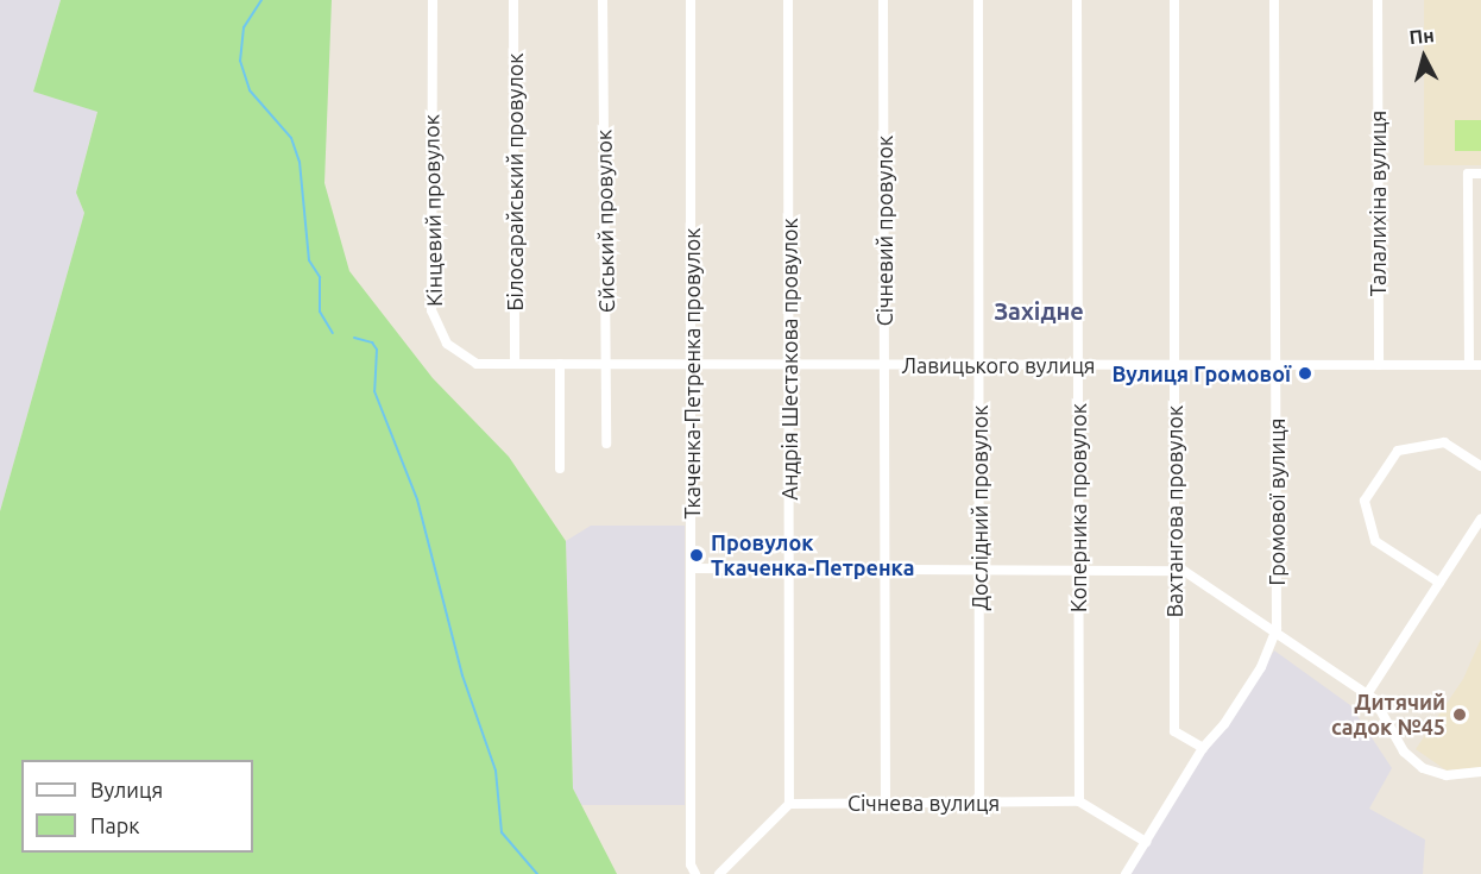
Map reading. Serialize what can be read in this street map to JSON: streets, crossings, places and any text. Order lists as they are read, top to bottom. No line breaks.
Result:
{"streets":{"street":["Білосарайський провулок","Талалихіна вулиця","Кінцевий провулок","Єйський провулок","Січневий провулок","Андрія Шестакова провулок","Лавицького вулиця","Ткаченка-Петренка провулок","Громової вулиця","Дослідний провулок","Коперника провулок","Вахтангова провулок","Січнева вулиця"]},"crossings":[["Білосарайський провулок","Кінцевий провулок"],["Білосарайський провулок","Лавицького вулиця"],["Талалихіна вулиця","Лавицького вулиця"],["Кінцевий провулок","Лавицького вулиця"],["Єйський провулок","Лавицького вулиця"],["Січневий провулок","Лавицького вулиця"],["Січневий провулок","Січнева вулиця"],["Андрія Шестакова провулок","Лавицького вулиця"],["Андрія Шестакова провулок","Січнева вулиця"],["Лавицького вулиця","Ткаченка-Петренка провулок"],["Лавицького вулиця","Громової вулиця"],["Лавицького вулиця","Дослідний провулок"],["Лавицького вулиця","Коперника провулок"],["Лавицького вулиця","Вахтангова провулок"],["Громової вулиця","Вахтангова провулок"],["Дослідний провулок","Січнева вулиця"],["Коперника провулок","Січнева вулиця"]],"districts":["Західне"],"places":["Вулиця Громової","Провулок Ткаченка-Петренка","Дитячий садок №45"],"legend":["Вулиця","Парк"],"north":"top"}
